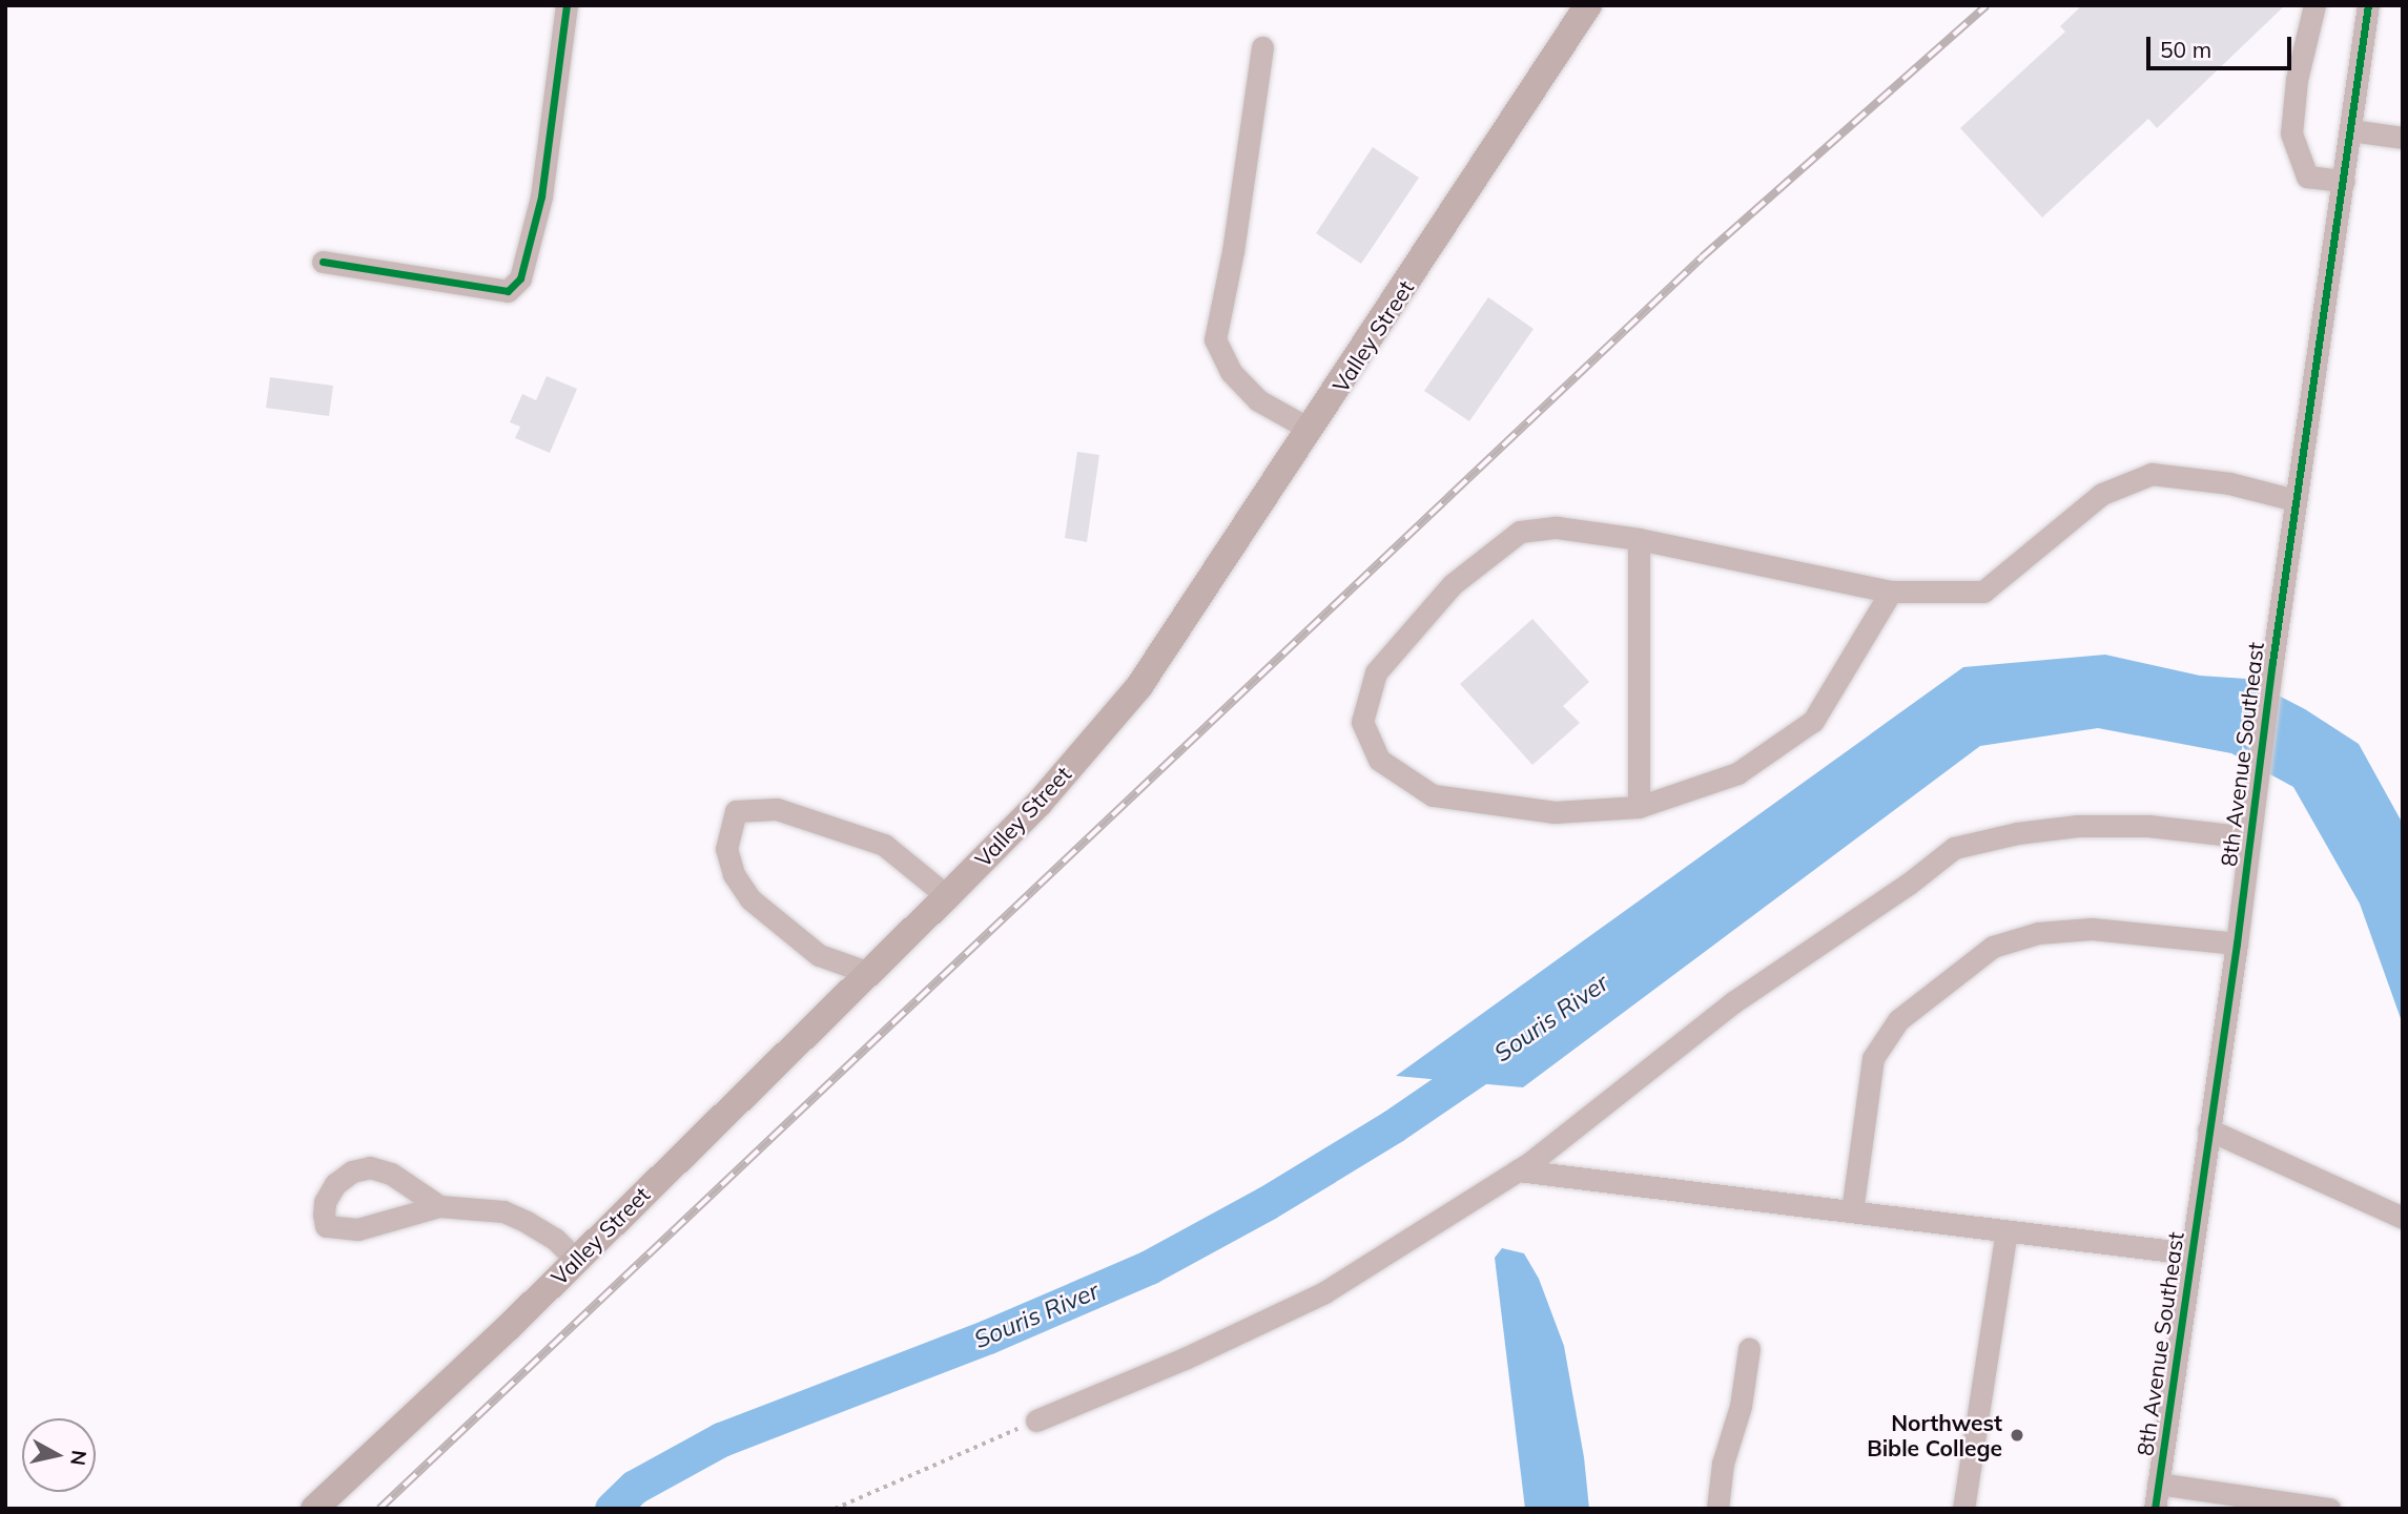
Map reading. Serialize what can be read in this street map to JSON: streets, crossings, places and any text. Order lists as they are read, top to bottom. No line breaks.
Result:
{"streets":{"main road":["Valley Street"],"street":["8th Avenue Southeast"]},"water":["Souris River"],"places":["Northwest Bible College"],"scale_bar":"50 m","north":"right"}
